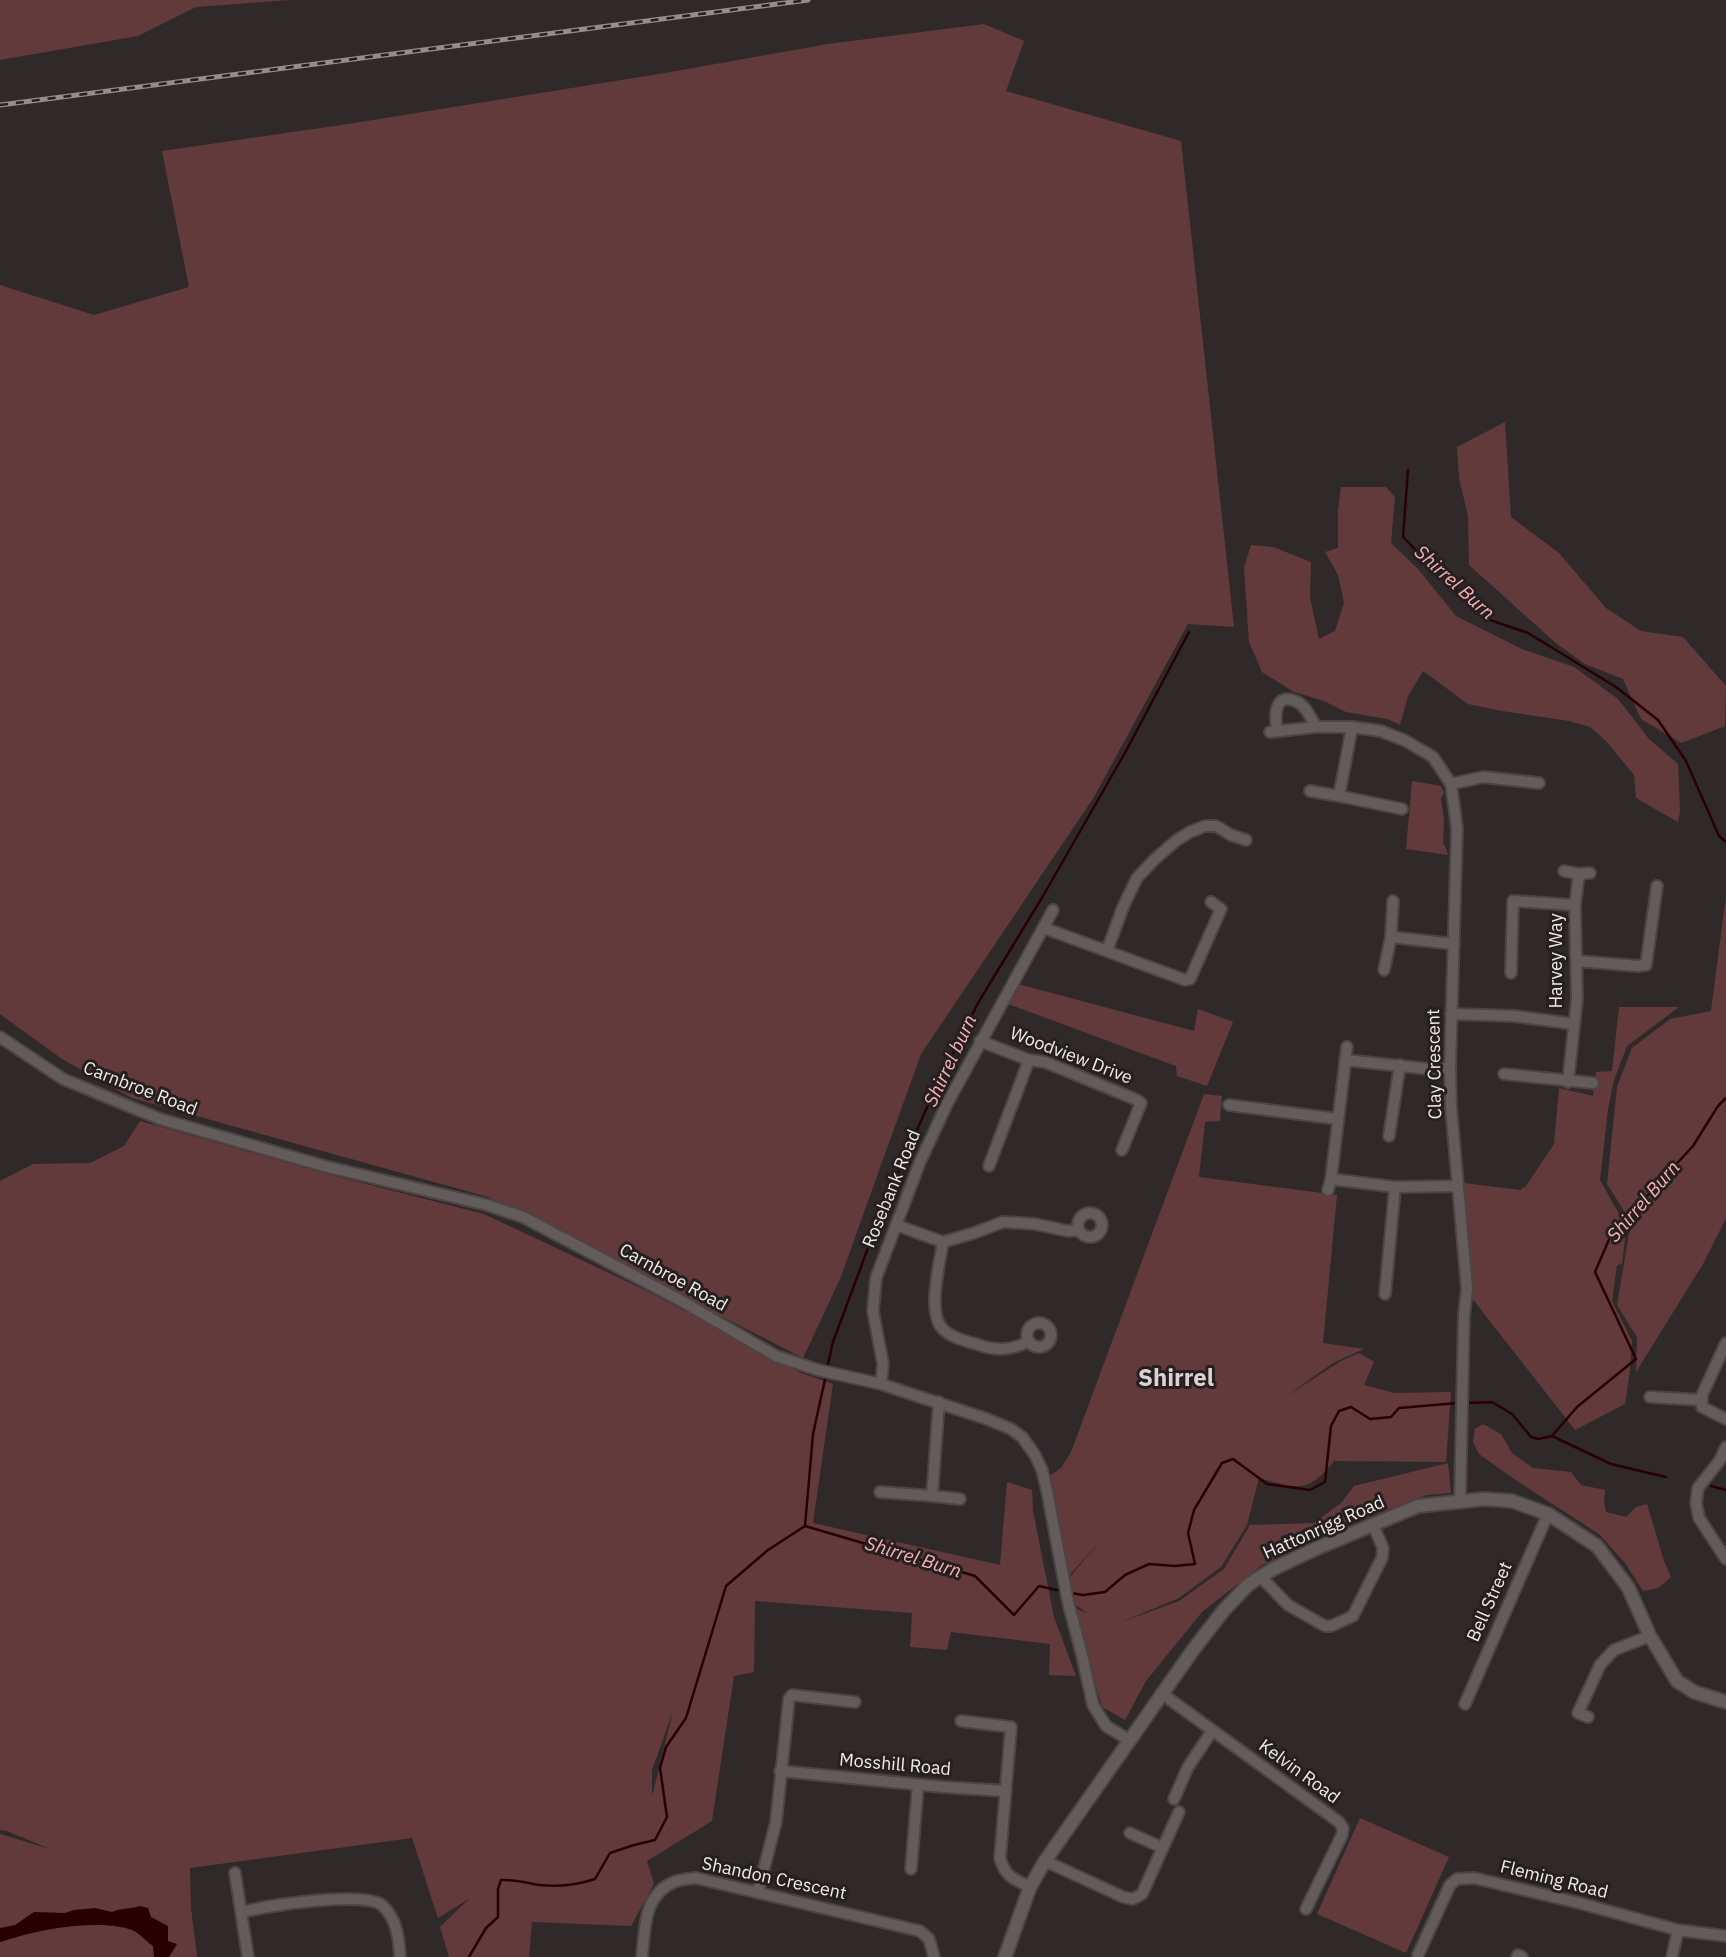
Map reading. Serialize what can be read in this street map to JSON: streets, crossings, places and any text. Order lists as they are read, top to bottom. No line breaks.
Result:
{"streets":{"street":["Harvey Way","Woodview Drive","Clay Crescent","Carnbroe Road","Rosebank Road","Hattonrigg Road","Bell Street","Mosshill Road","Kelvin Road","Shandon Crescent","Fleming Road"]},"crossings":[["Harvey Way","Clay Crescent"],["Woodview Drive","Rosebank Road"],["Clay Crescent","Hattonrigg Road"],["Carnbroe Road","Rosebank Road"],["Carnbroe Road","Hattonrigg Road"],["Hattonrigg Road","Bell Street"],["Hattonrigg Road","Kelvin Road"]],"districts":["Shirrel"],"water":["Shirrel Burn","Shirrel burn"]}
